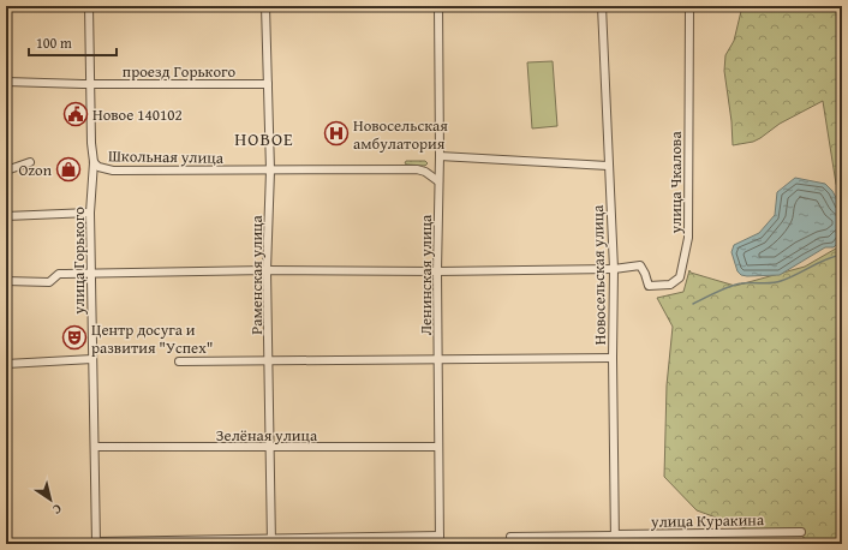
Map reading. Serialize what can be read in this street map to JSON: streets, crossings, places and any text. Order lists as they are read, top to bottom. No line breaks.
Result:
{"streets":{"street":["проезд Горького","Школьная улица","улица Чкалова","улица Горького","Раменская улица","Ленинская улица","Новосельская улица","Зелёная улица","улица Куракина"]},"crossings":[["проезд Горького","улица Горького"],["проезд Горького","Раменская улица"],["Школьная улица","улица Горького"],["Школьная улица","Раменская улица"],["Школьная улица","Ленинская улица"],["улица Чкалова","Новосельская улица"],["улица Горького","Зелёная улица"],["Раменская улица","Зелёная улица"],["Ленинская улица","Зелёная улица"],["Новосельская улица","улица Куракина"]],"districts":["НОВОЕ"],"places":{"public building":["Новое 140102"],"hospital":["Новосельская амбулатория"],"shop":["Ozon"],"theatre":["Центр досуга и развития \"Успех\""]},"scale_bar":"100 m","north":"bottom right"}
